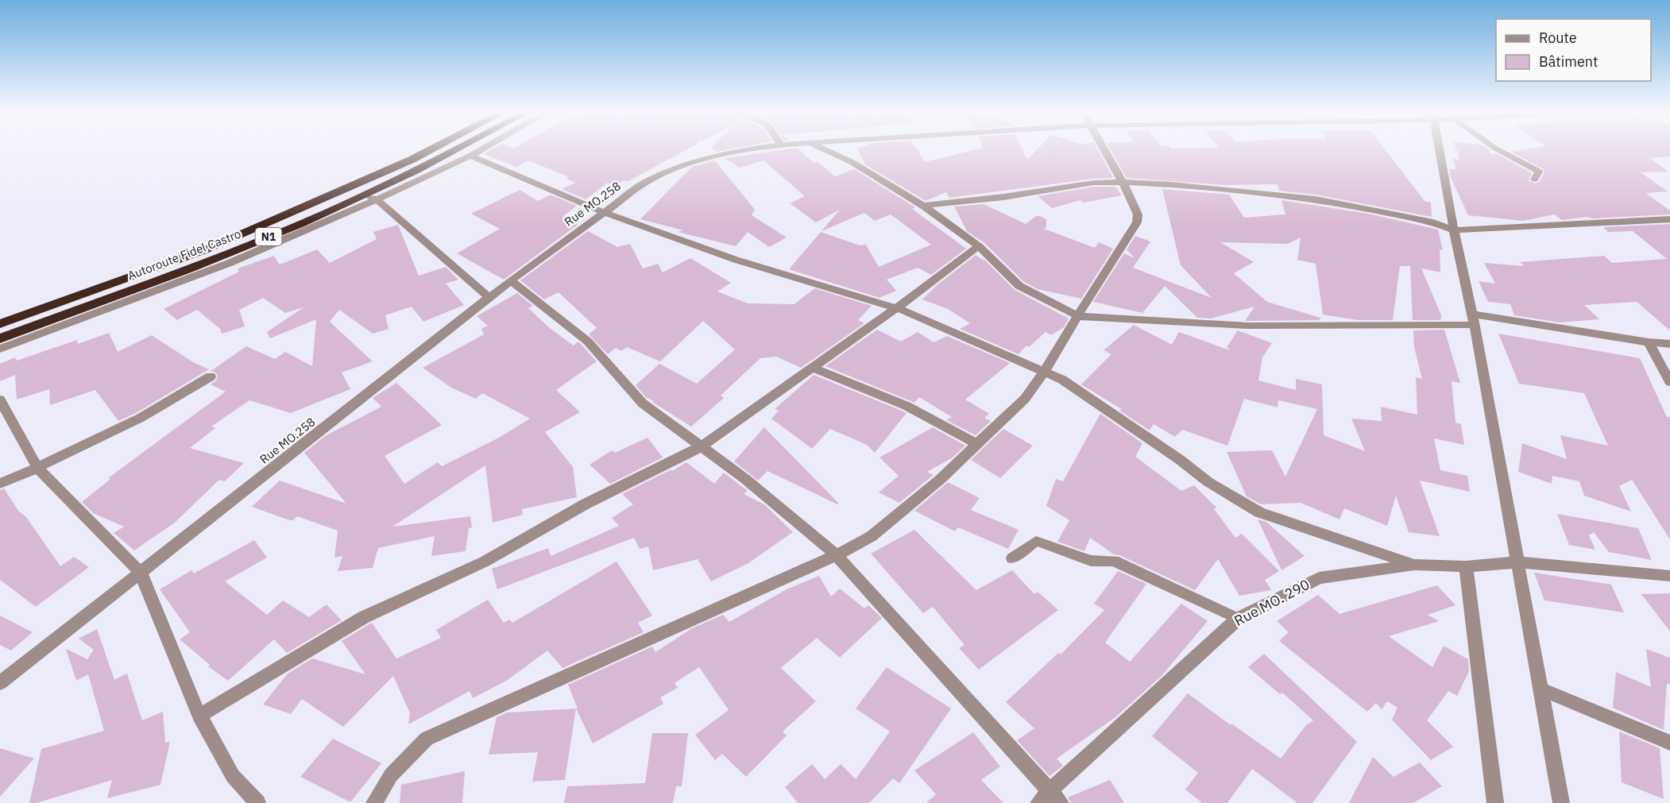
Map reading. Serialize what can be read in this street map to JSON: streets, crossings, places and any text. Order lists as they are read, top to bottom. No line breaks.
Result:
{"streets":{"highway":["N1","Autoroute Fidel Castro"],"street":["Rue MO.258","Rue MO. 290"]},"legend":["Route","Bâtiment"]}
